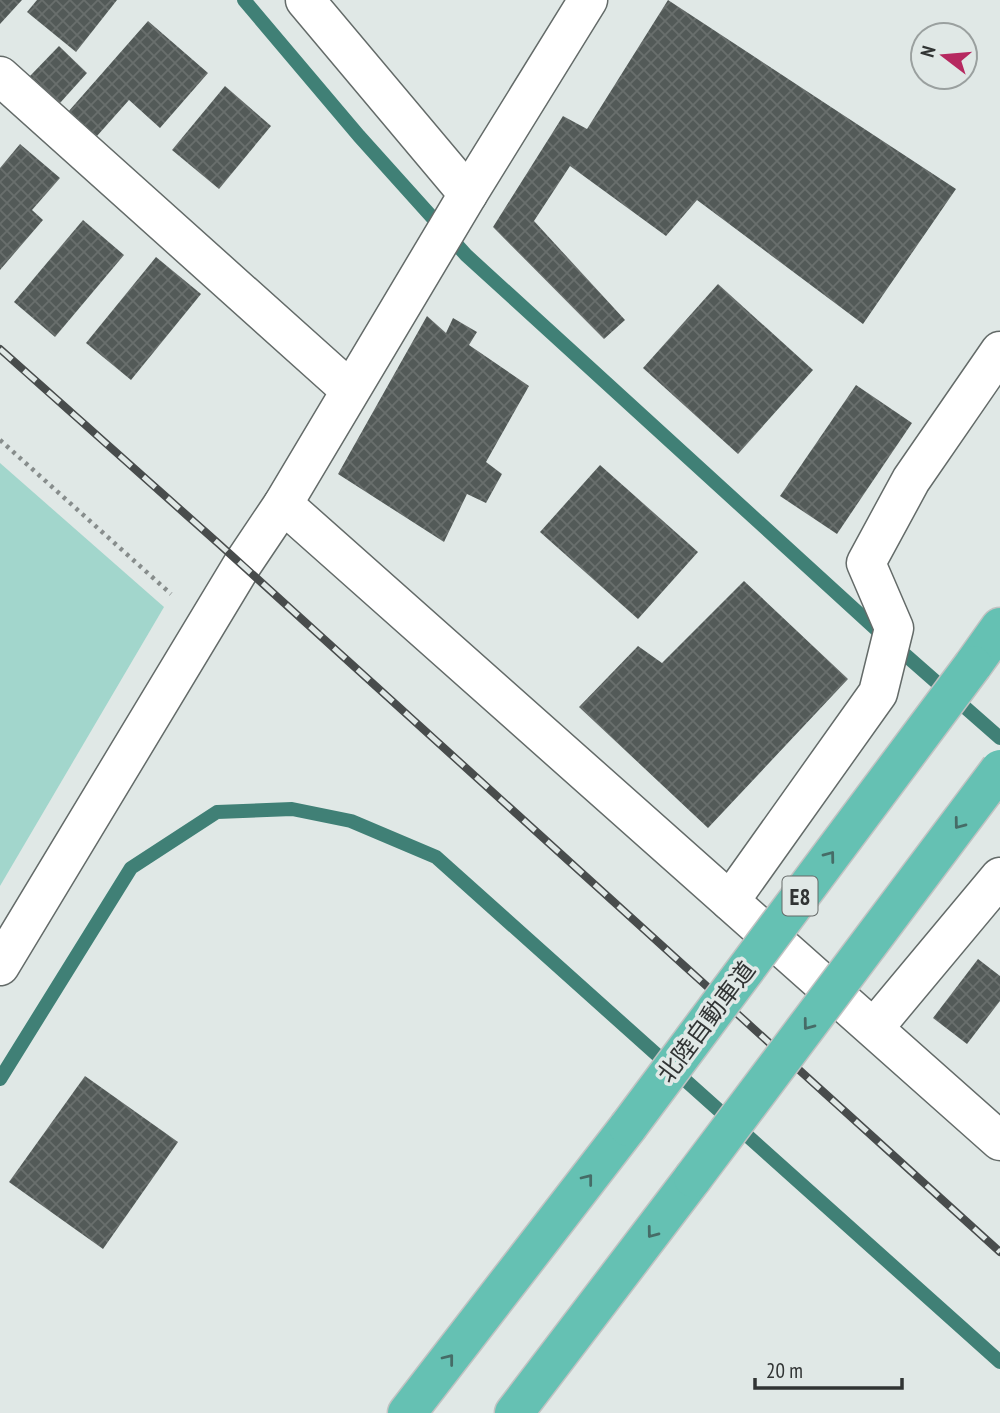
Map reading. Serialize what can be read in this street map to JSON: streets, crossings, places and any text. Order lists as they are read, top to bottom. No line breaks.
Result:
{"streets":{"highway":["E8","北陸自動車道"]},"scale_bar":"20 m","north":"left"}
